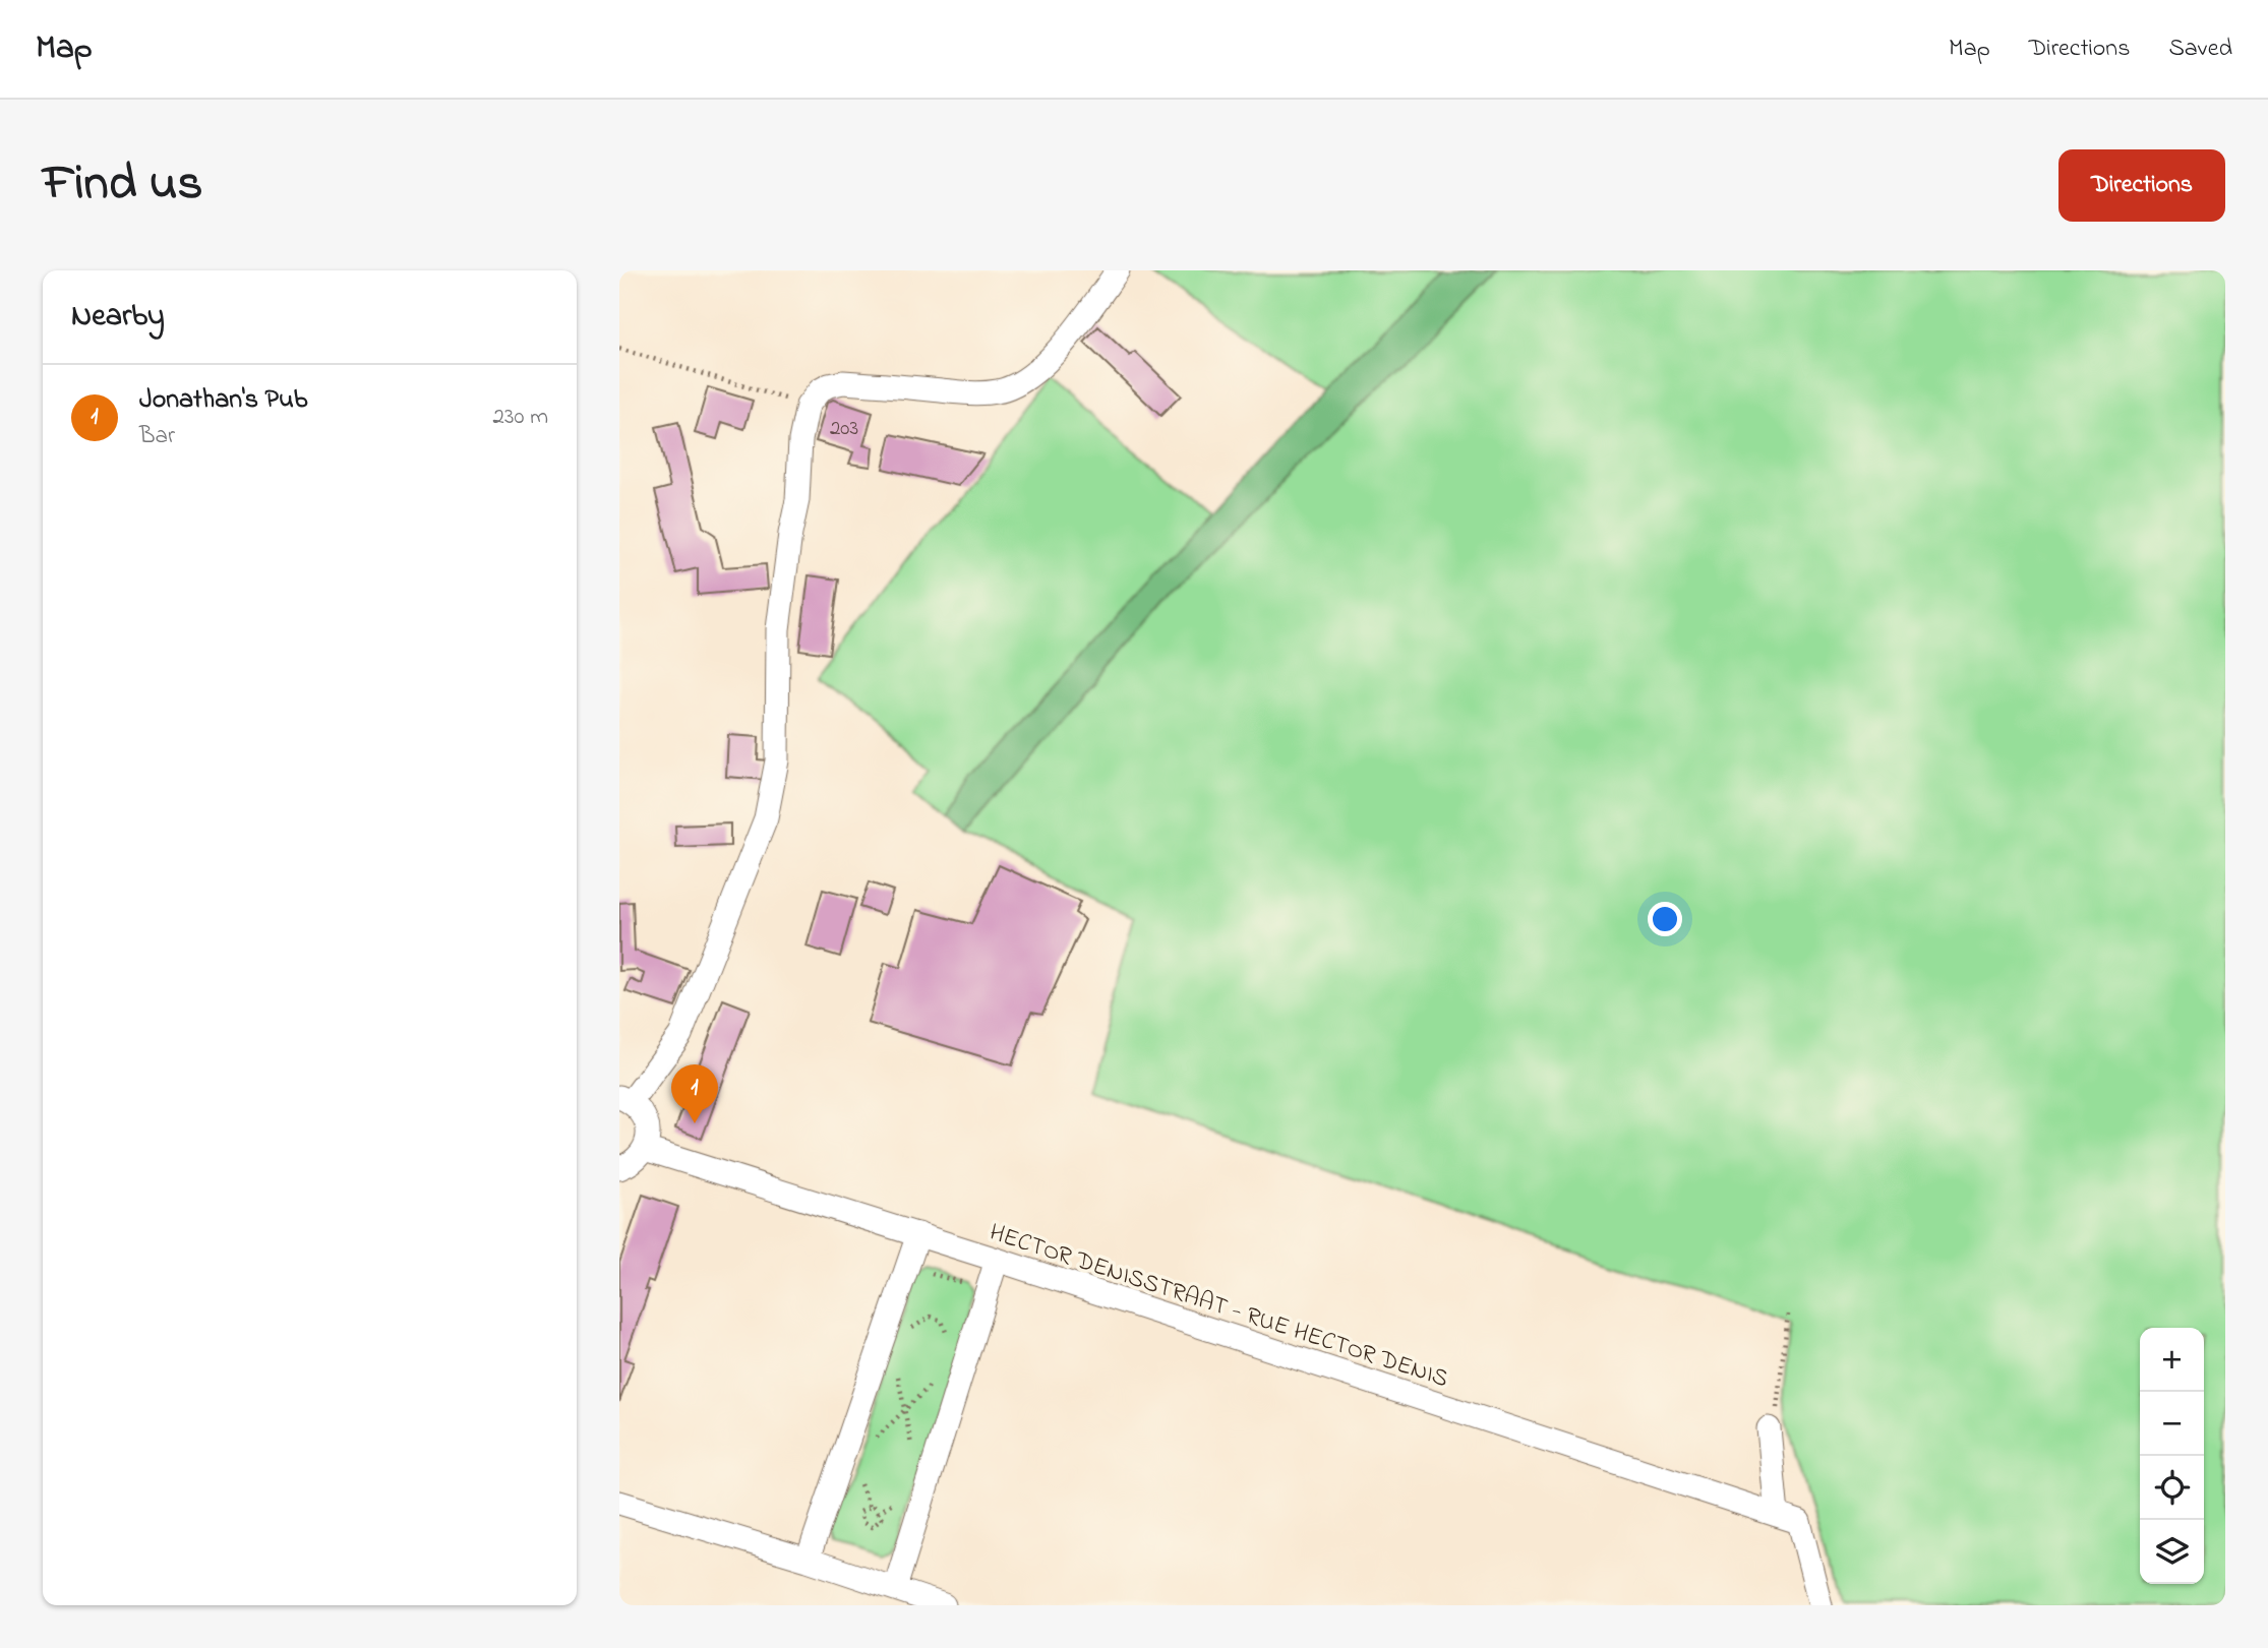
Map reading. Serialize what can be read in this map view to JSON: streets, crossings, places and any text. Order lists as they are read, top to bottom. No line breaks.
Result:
{"streets":{"street":["HECTOR DENISSTRAAT - RUE HECTOR DENIS"]},"house_numbers":["203"],"page":{"header":"Map","nav":["Map","Directions","Saved"],"title":"Find us","buttons":"Directions","heading":"Nearby","list":[{"mark":"1","name":"Jonathan's Pub","note":"Bar","value":"230 m"}],"pins":"1","map_buttons":["+","−"]}}
